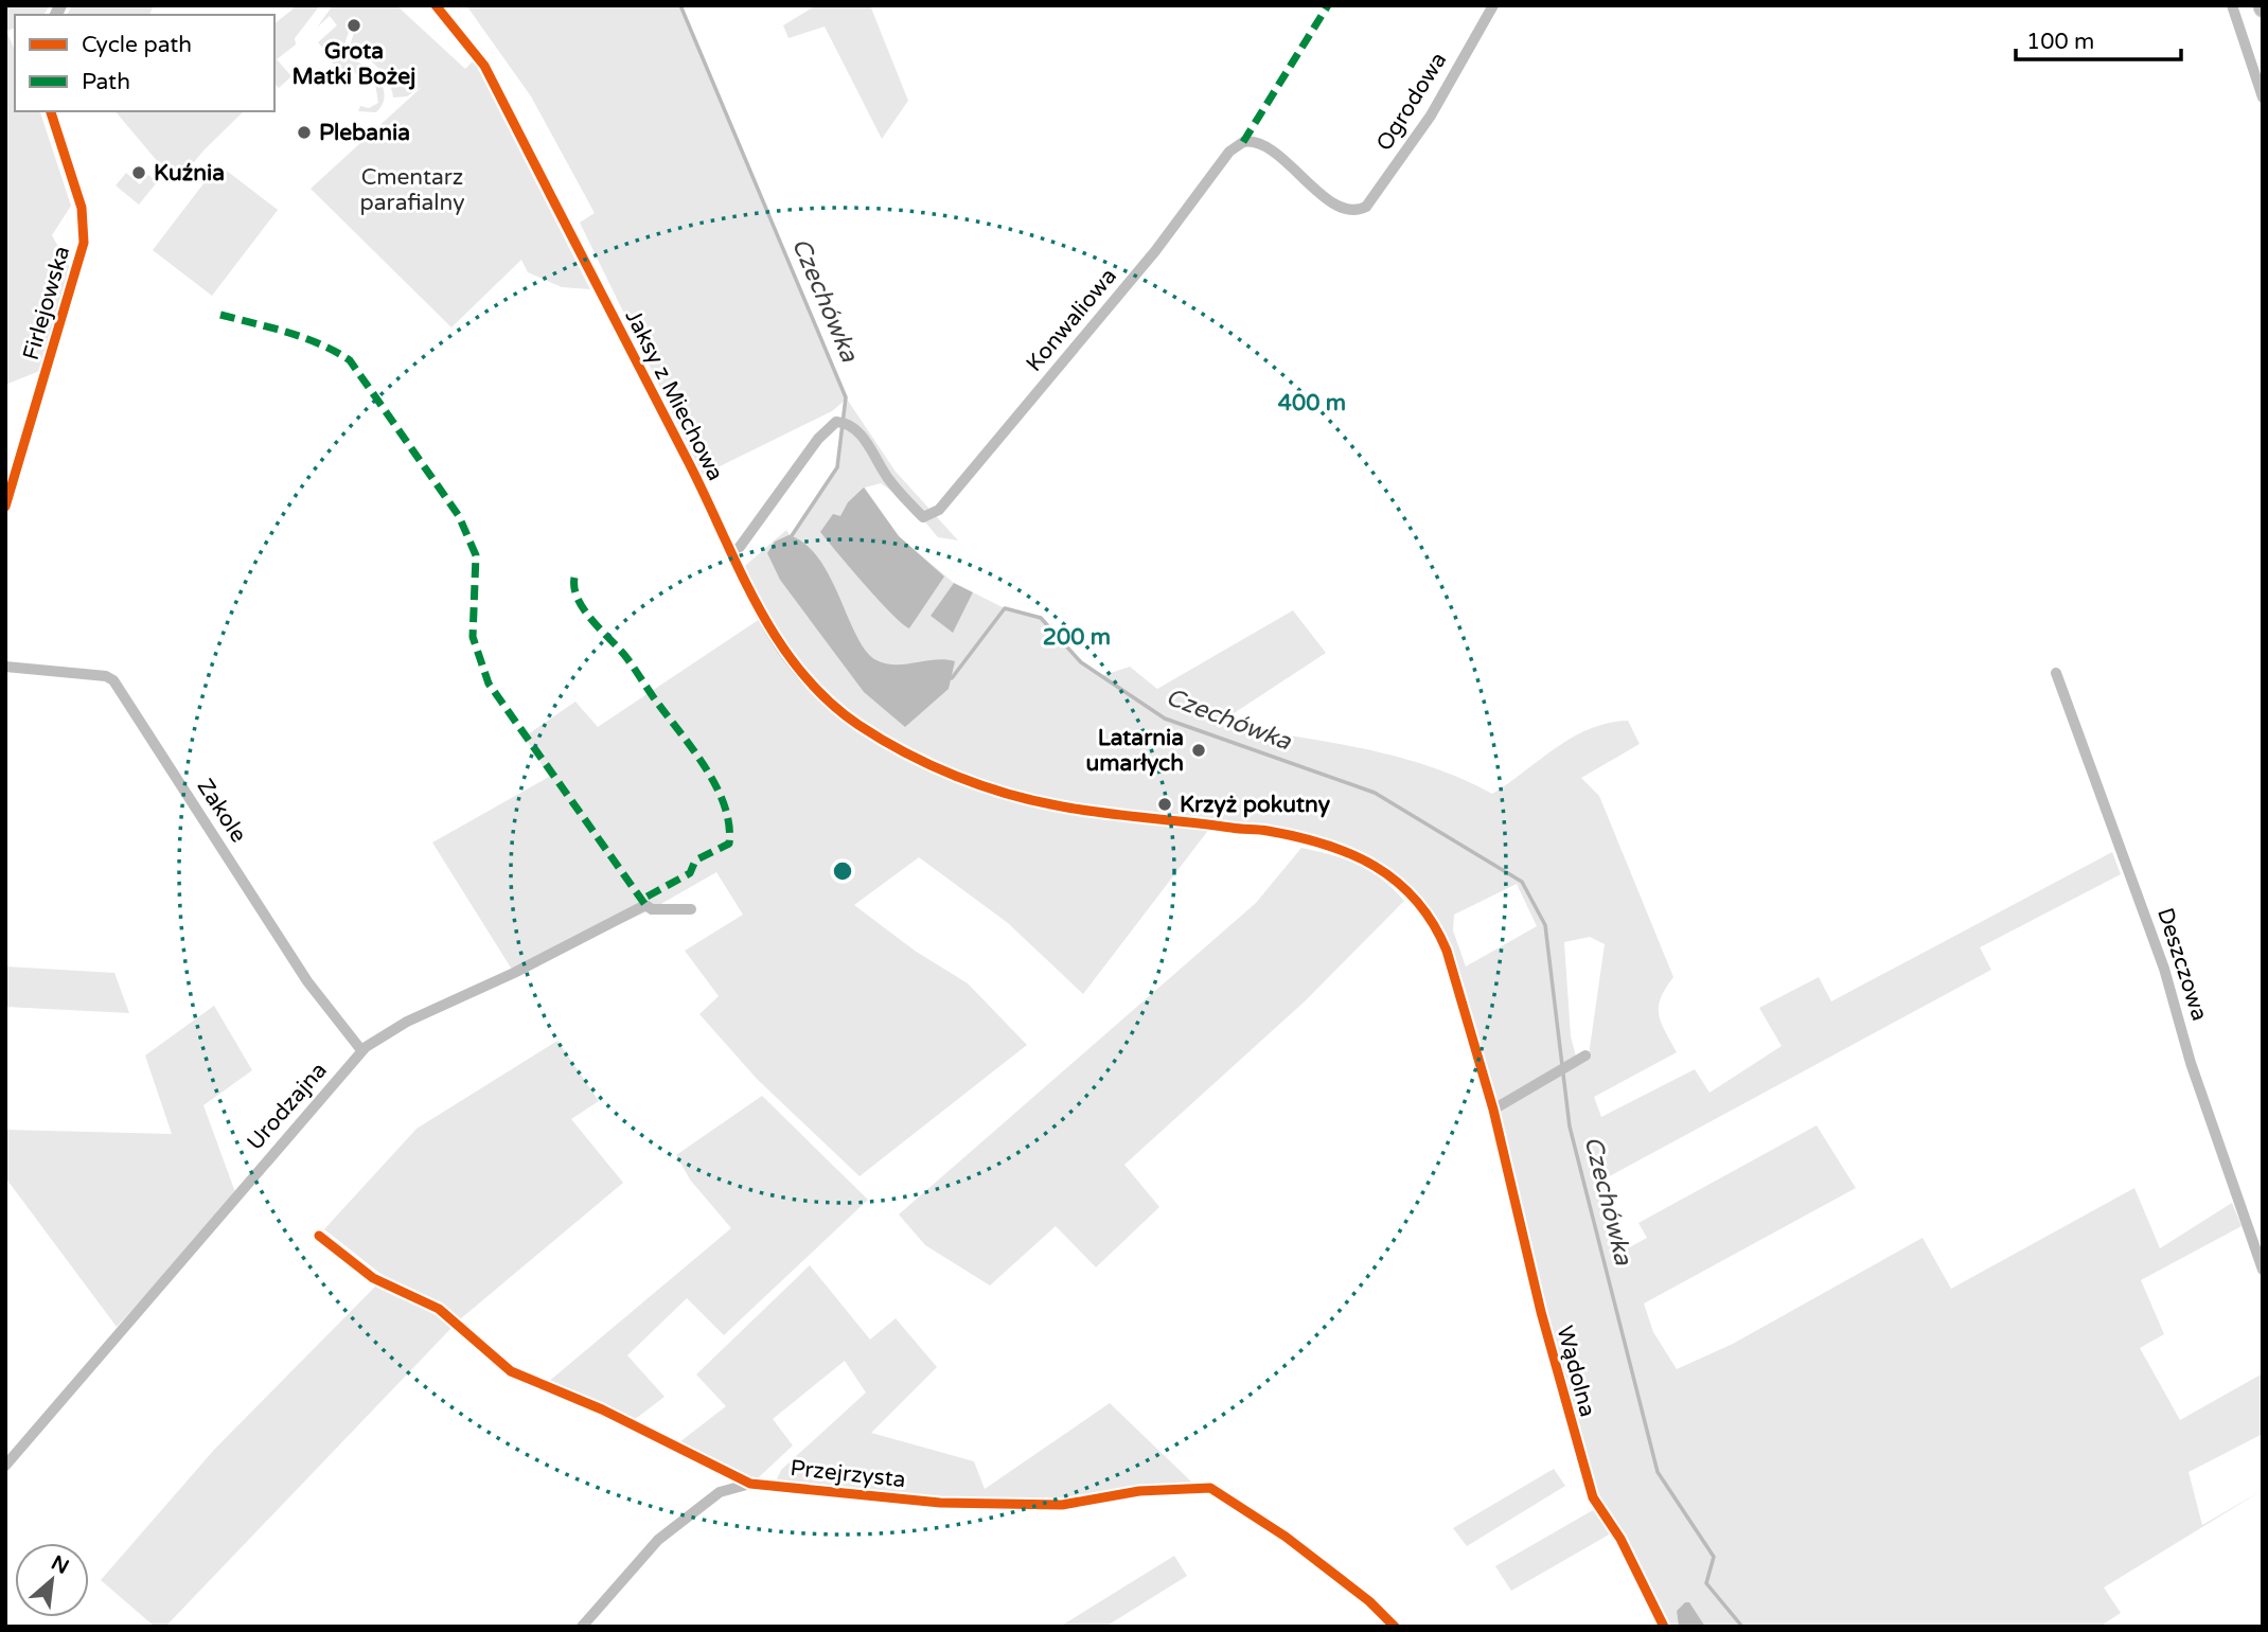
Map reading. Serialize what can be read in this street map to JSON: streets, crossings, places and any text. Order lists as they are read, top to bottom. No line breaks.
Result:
{"streets":{"street":["Ogrodowa","Firlejowska","Konwaliowa","Jaksy z Miechowa","Zakole","Deszczowa","Urodzajna","Wądolna","Przejrzysta"]},"crossings":[["Ogrodowa","Konwaliowa"],["Konwaliowa","Jaksy z Miechowa"],["Zakole","Urodzajna"]],"water":["Czechówka"],"parks":["Cmentarz parafialny"],"places":["Grota Matki Bożej","Plebania","Kuźnia","Latarnia umarłych","Krzyż pokutny"],"legend":["Cycle path","Path"],"scale_bar":"100 m","north":"top right","rings":["400 m","200 m"]}
